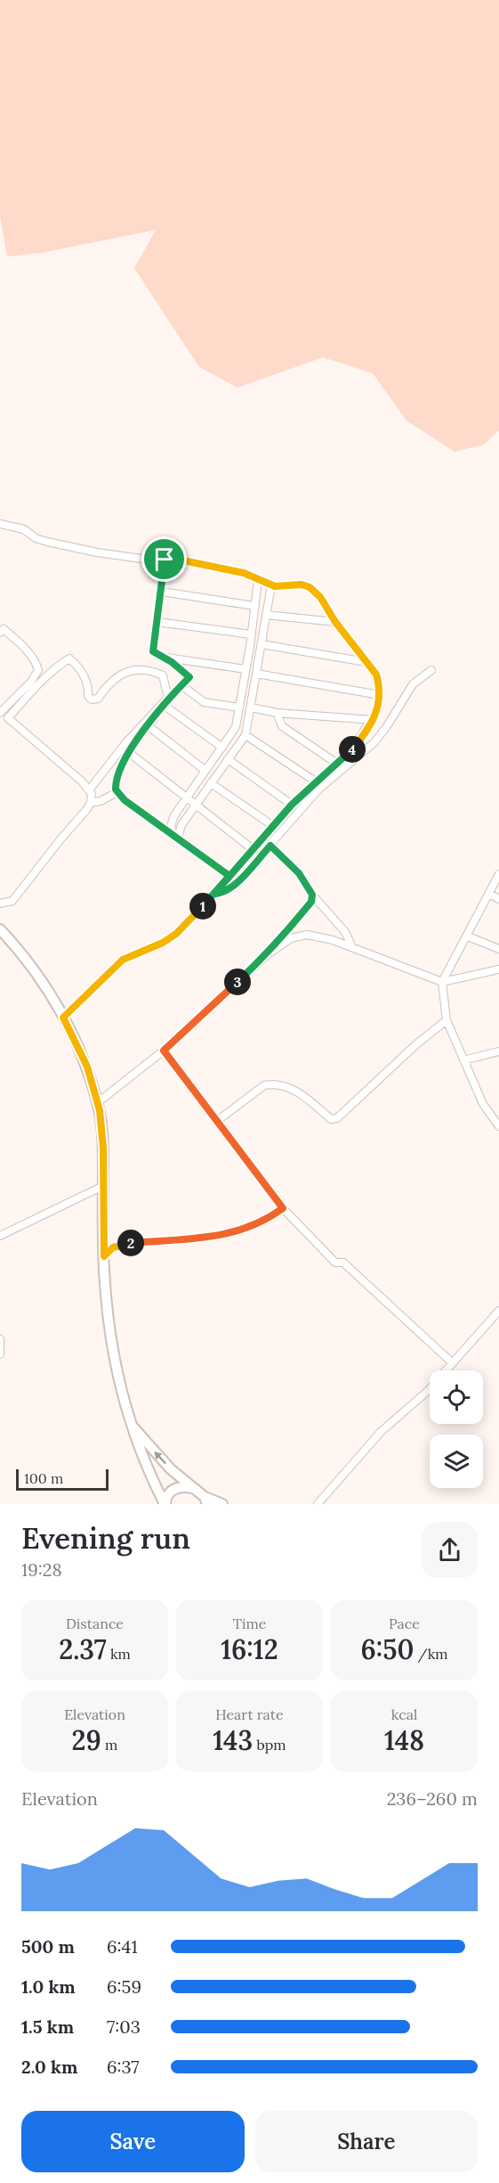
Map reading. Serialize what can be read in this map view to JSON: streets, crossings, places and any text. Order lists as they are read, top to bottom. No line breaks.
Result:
{"scale_bar":"100 m","page":{"pins":["4","1","3","2"],"scale":"100 m","heading":["Evening run","19:28"],"stats":[["Distance","2.37 km"],["Time","16:12"],["Pace","6:50 /km"],["Elevation","29 m"],["Heart rate","143 bpm"],["kcal","148"]],"chart":["Elevation","236–260 m"],"list":[{"name":"500 m","note":"6:41"},{"name":"1.0 km","note":"6:59"},{"name":"1.5 km","note":"7:03"},{"name":"2.0 km","note":"6:37"}],"buttons":["Save","Share"]}}
